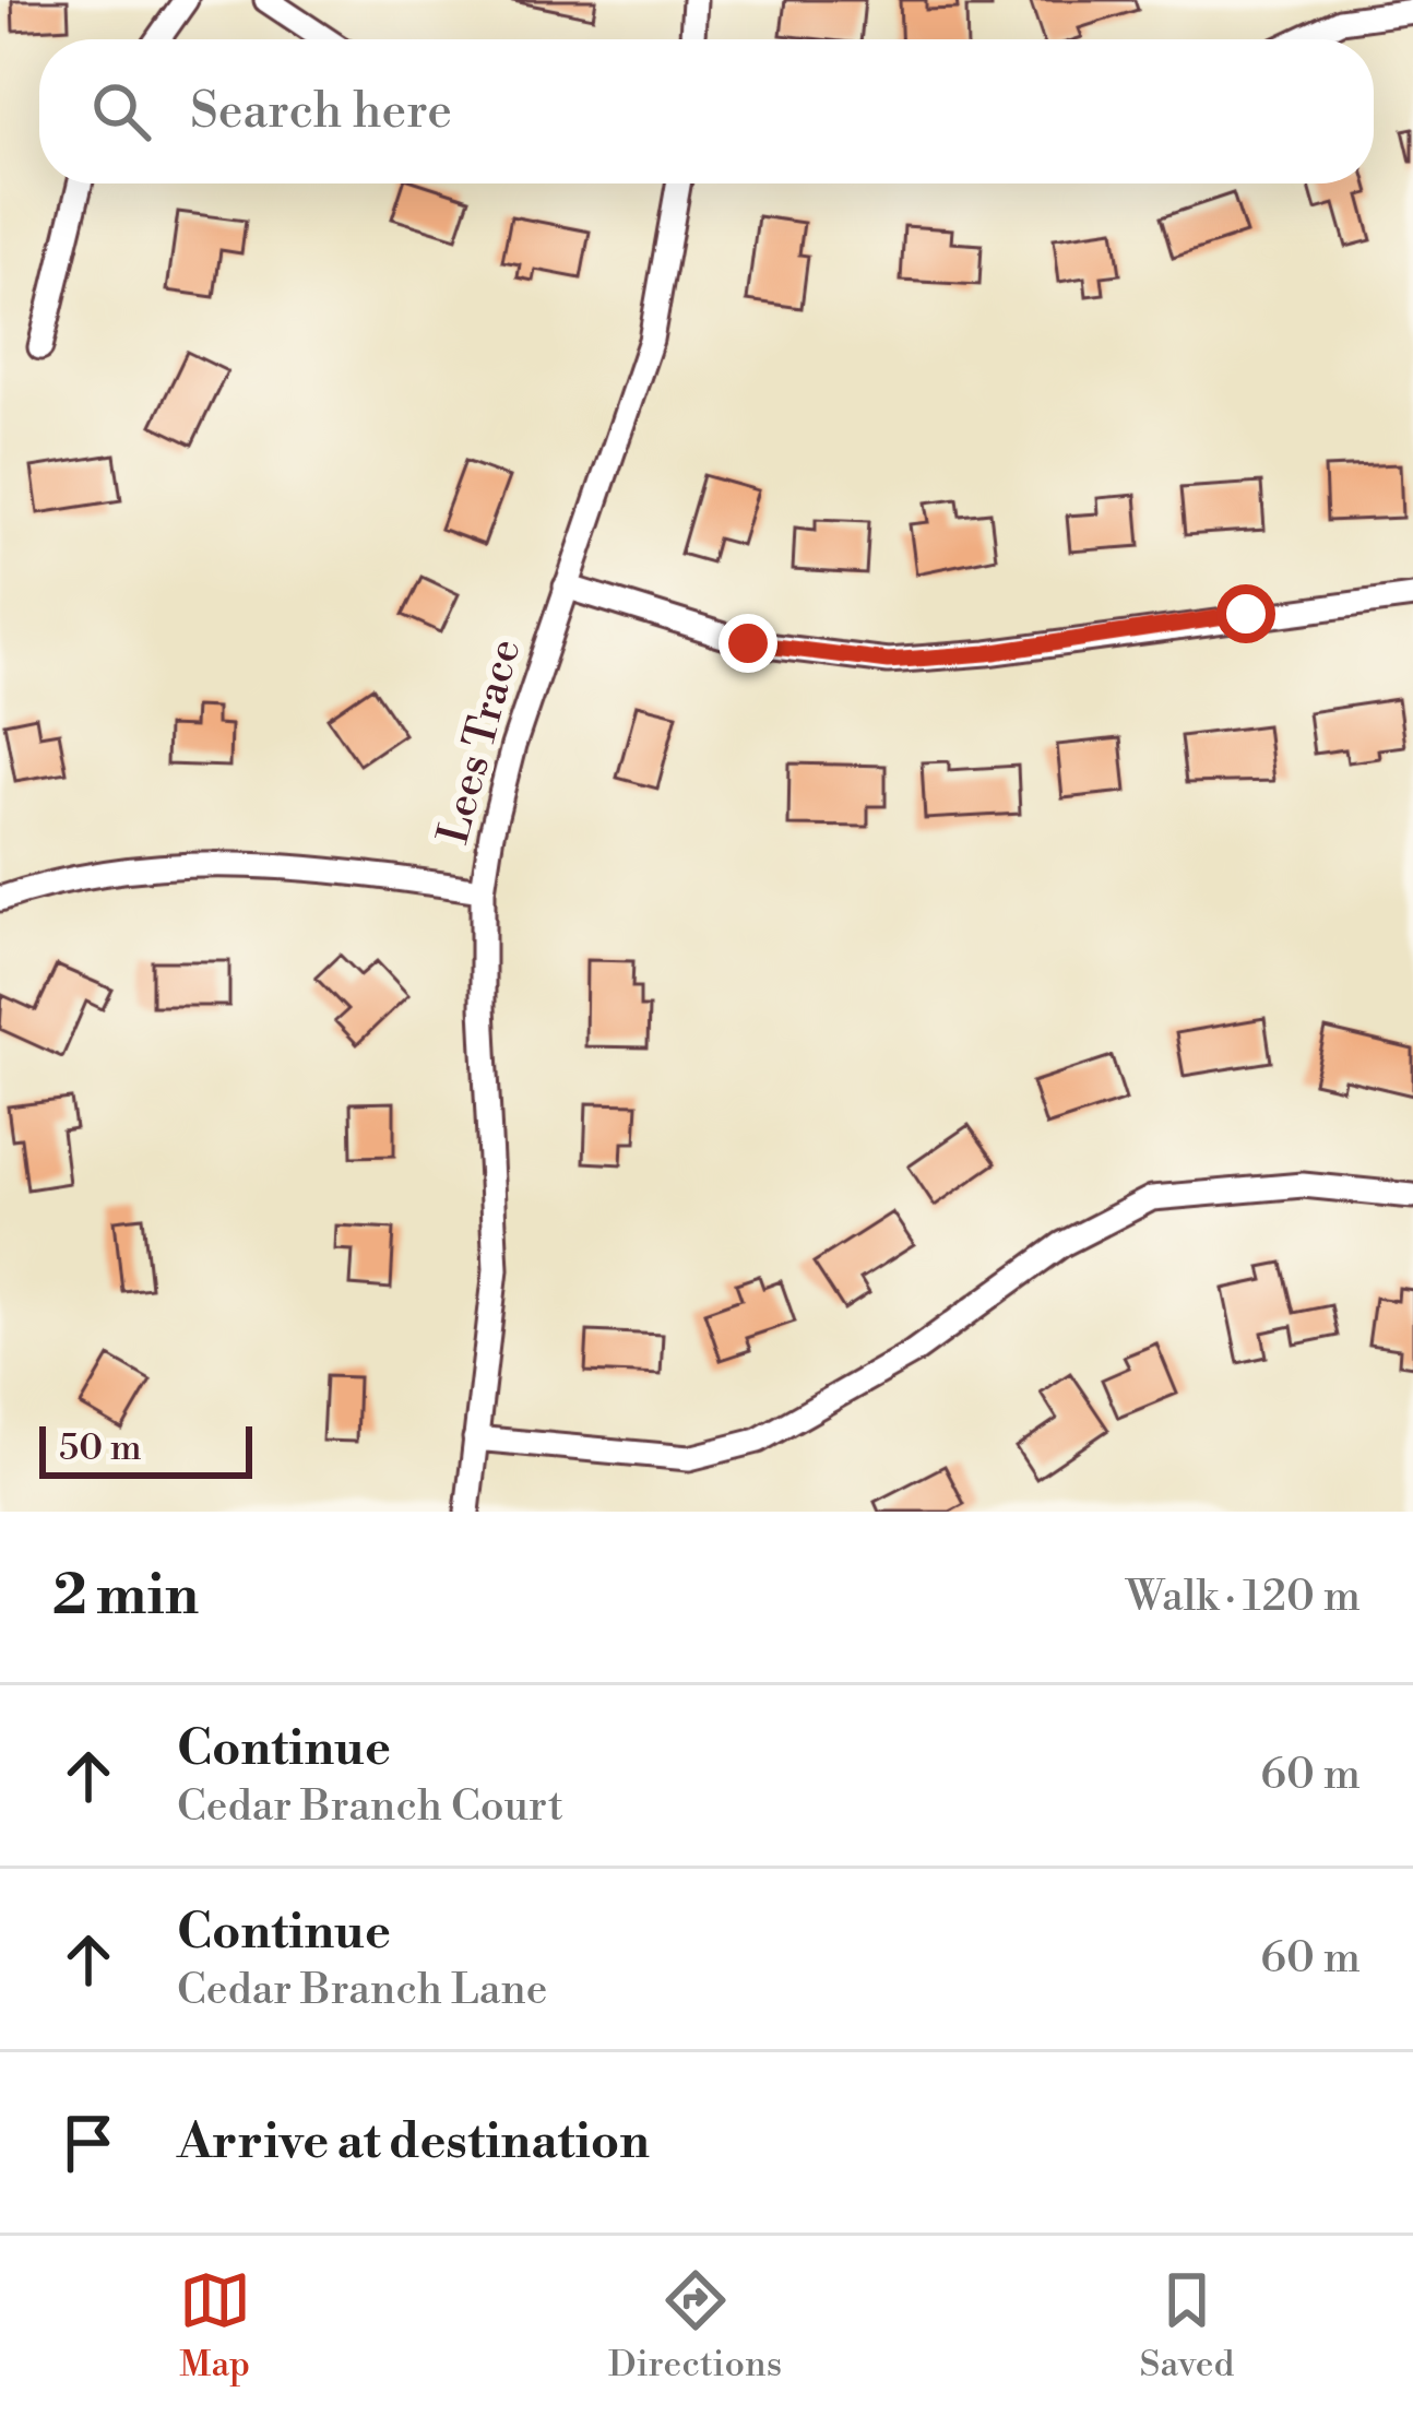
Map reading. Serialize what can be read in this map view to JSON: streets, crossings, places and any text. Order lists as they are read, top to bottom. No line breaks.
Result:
{"streets":{"street":["Lees Trace"]},"scale_bar":"50 m","page":{"search":"Search here","scale":"50 m","heading":["2 min","Walk · 120 m"],"list":[["Continue","Cedar Branch Court","60 m"],["Continue","Cedar Branch Lane","60 m"],"Arrive at destination"],"nav":["Map","Directions","Saved"]}}
